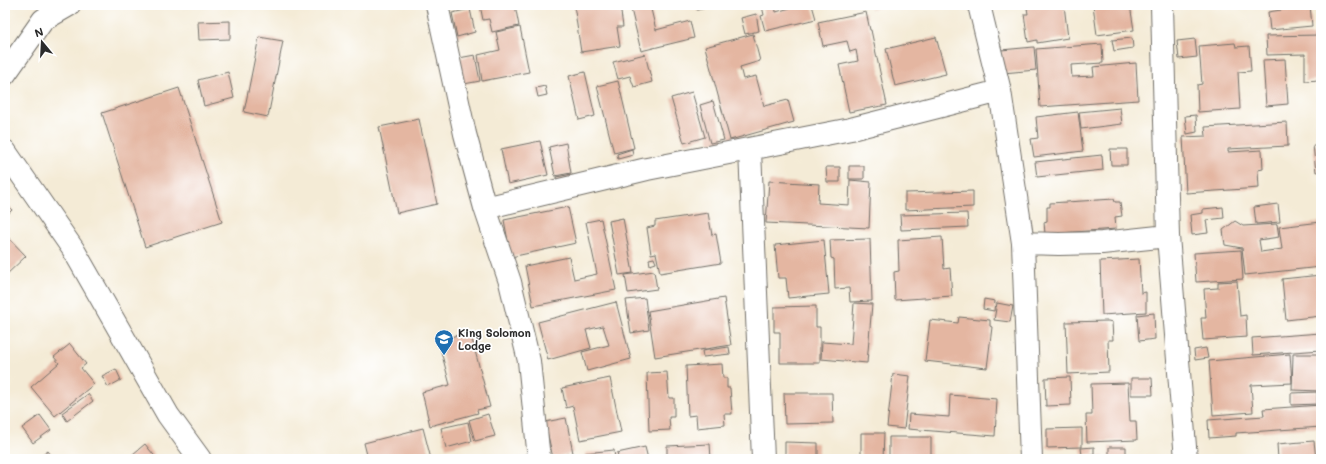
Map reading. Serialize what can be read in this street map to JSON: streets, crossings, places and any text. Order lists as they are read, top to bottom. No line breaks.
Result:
{"places":{"school or university":["King Solomon Lodge"]},"north":"top"}
